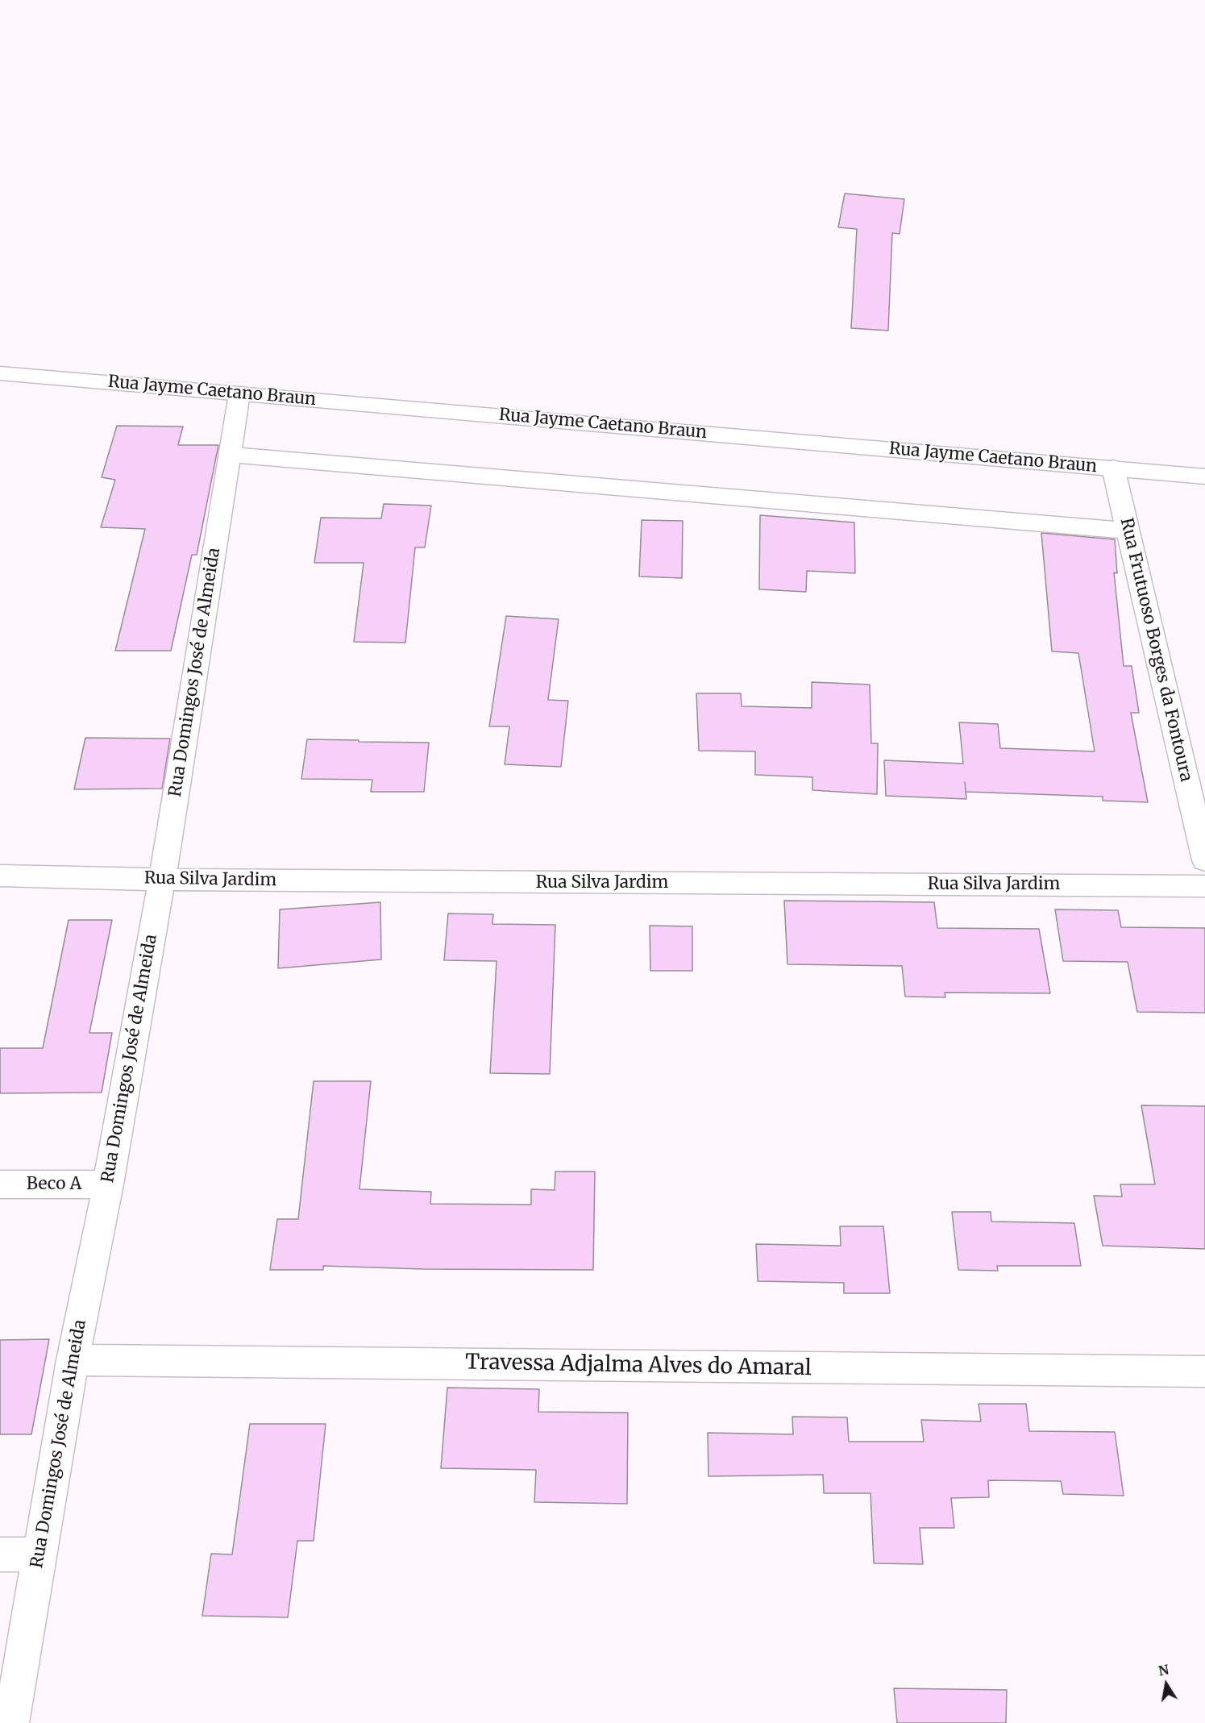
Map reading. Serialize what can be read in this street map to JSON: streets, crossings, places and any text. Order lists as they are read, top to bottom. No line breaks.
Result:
{"streets":{"street":["Rua Jayme Caetano Braun","Rua Frutuoso Borges da Fontoura","Rua Domingos José de Almeida","Rua Silva Jardim","Beco A","Travessa Adjalma Alves do Amaral"]},"crossings":[["Rua Jayme Caetano Braun","Rua Frutuoso Borges da Fontoura"],["Rua Jayme Caetano Braun","Rua Domingos José de Almeida"],["Rua Domingos José de Almeida","Rua Silva Jardim"],["Rua Domingos José de Almeida","Beco A"],["Rua Domingos José de Almeida","Travessa Adjalma Alves do Amaral"]],"north":"top"}
